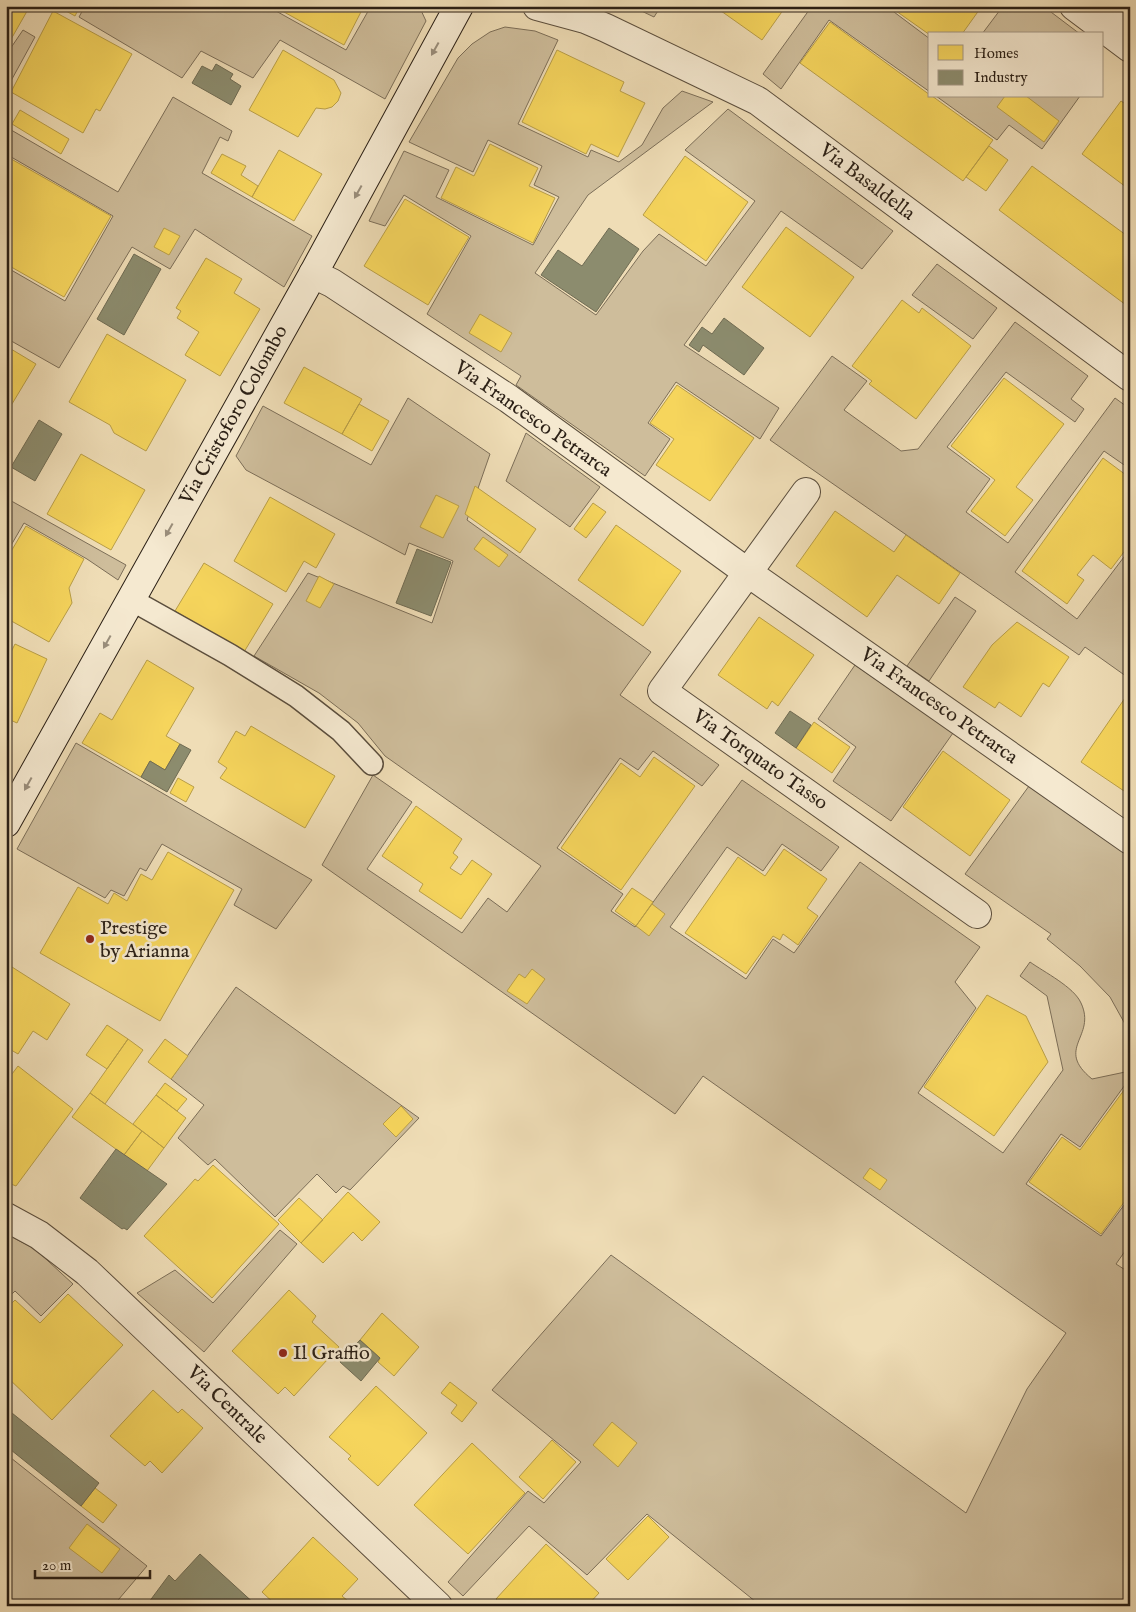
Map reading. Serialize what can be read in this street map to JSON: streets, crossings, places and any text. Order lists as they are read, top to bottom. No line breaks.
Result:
{"streets":{"street":["Via Basaldella","Via Cristoforo Colombo","Via Francesco Petrarca","Via Torquato Tasso","Via Centrale"]},"crossings":[["Via Cristoforo Colombo","Via Francesco Petrarca"],["Via Francesco Petrarca","Via Torquato Tasso"]],"one_way":["Via Cristoforo Colombo"],"places":["Prestige by Arianna","Il Graffio"],"legend":["Homes","Industry"],"scale_bar":"20 m"}
